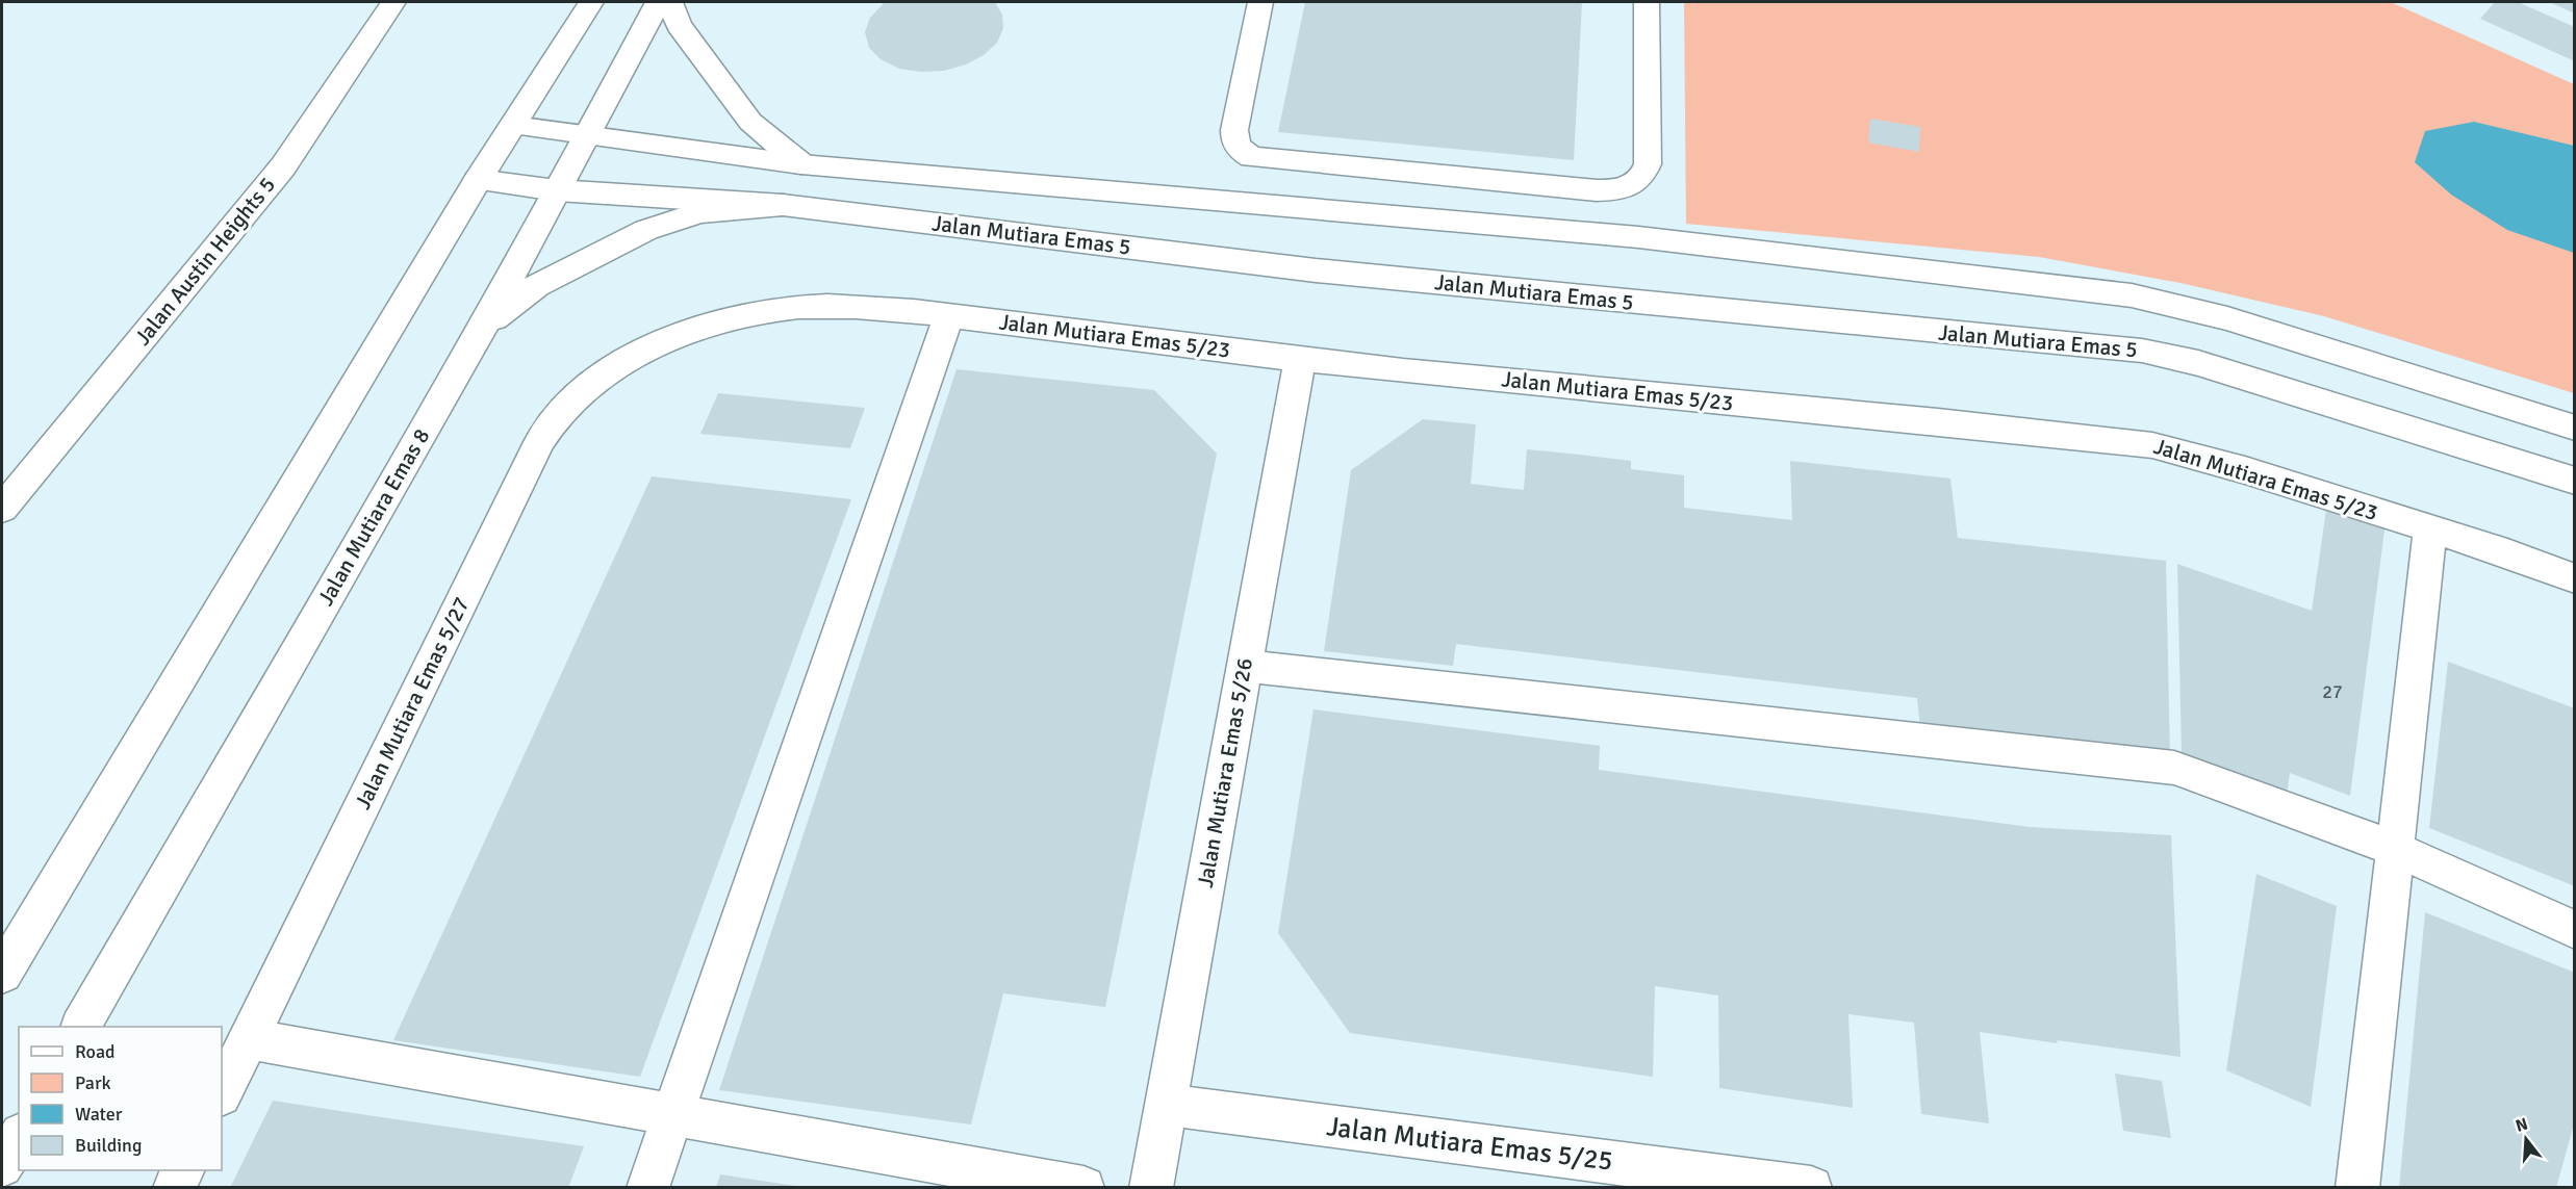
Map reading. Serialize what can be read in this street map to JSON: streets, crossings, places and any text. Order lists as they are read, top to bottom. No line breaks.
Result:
{"streets":{"street":["Jalan Mutiara Emas 5","Jalan Austin Heights 5","Jalan Mutiara Emas 5/23","Jalan Mutiara Emas 8","Jalan Mutiara Emas 5/27","Jalan Mutiara Emas 5/26","Jalan Mutiara Emas 5/25"]},"crossings":[["Jalan Mutiara Emas 5","Jalan Mutiara Emas 8"],["Jalan Mutiara Emas 5/23","Jalan Mutiara Emas 5/27"],["Jalan Mutiara Emas 5/23","Jalan Mutiara Emas 5/26"],["Jalan Mutiara Emas 5/26","Jalan Mutiara Emas 5/25"]],"house_numbers":["27"],"legend":["Road","Park","Water","Building"],"north":"top"}
